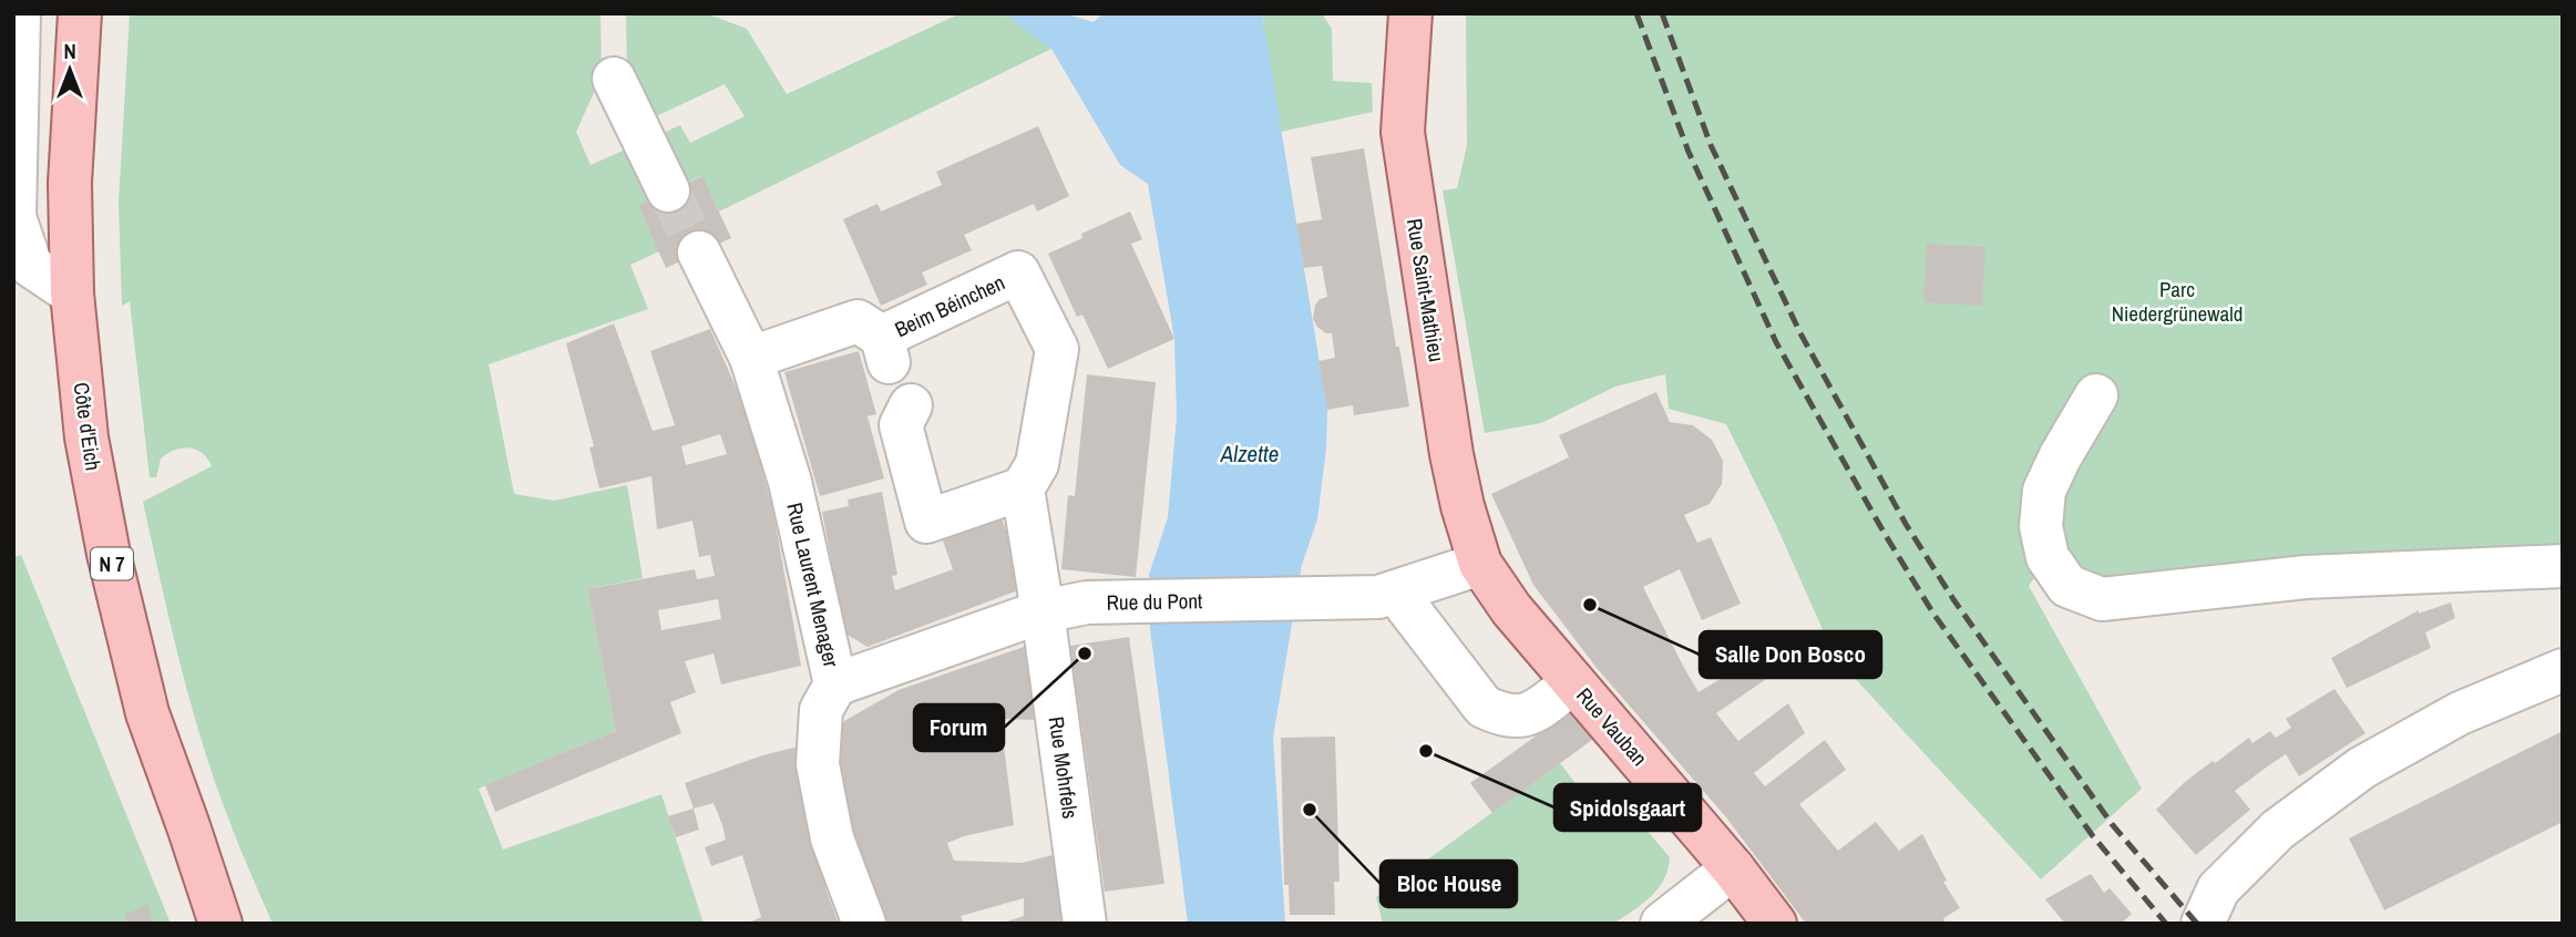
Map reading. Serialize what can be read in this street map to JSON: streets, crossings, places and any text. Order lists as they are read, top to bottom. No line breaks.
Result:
{"streets":{"main road":["Rue Saint-Mathieu","Côte d'Eich","N 7","Rue Vauban"],"street":["Beim Béinchen","Rue Laurent Menager","Rue du Pont","Rue Mohrfels"]},"crossings":[["Rue Saint-Mathieu","Rue du Pont"],["Rue Saint-Mathieu","Rue Vauban"],["Beim Béinchen","Rue Laurent Menager"],["Rue Laurent Menager","Rue du Pont"],["Rue du Pont","Rue Vauban"],["Rue du Pont","Rue Mohrfels"]],"water":["Alzette"],"parks":["Parc Niedergrünewald"],"places":["Salle Don Bosco","Forum","Spidolsgaart","Bloc House"],"north":"top"}
